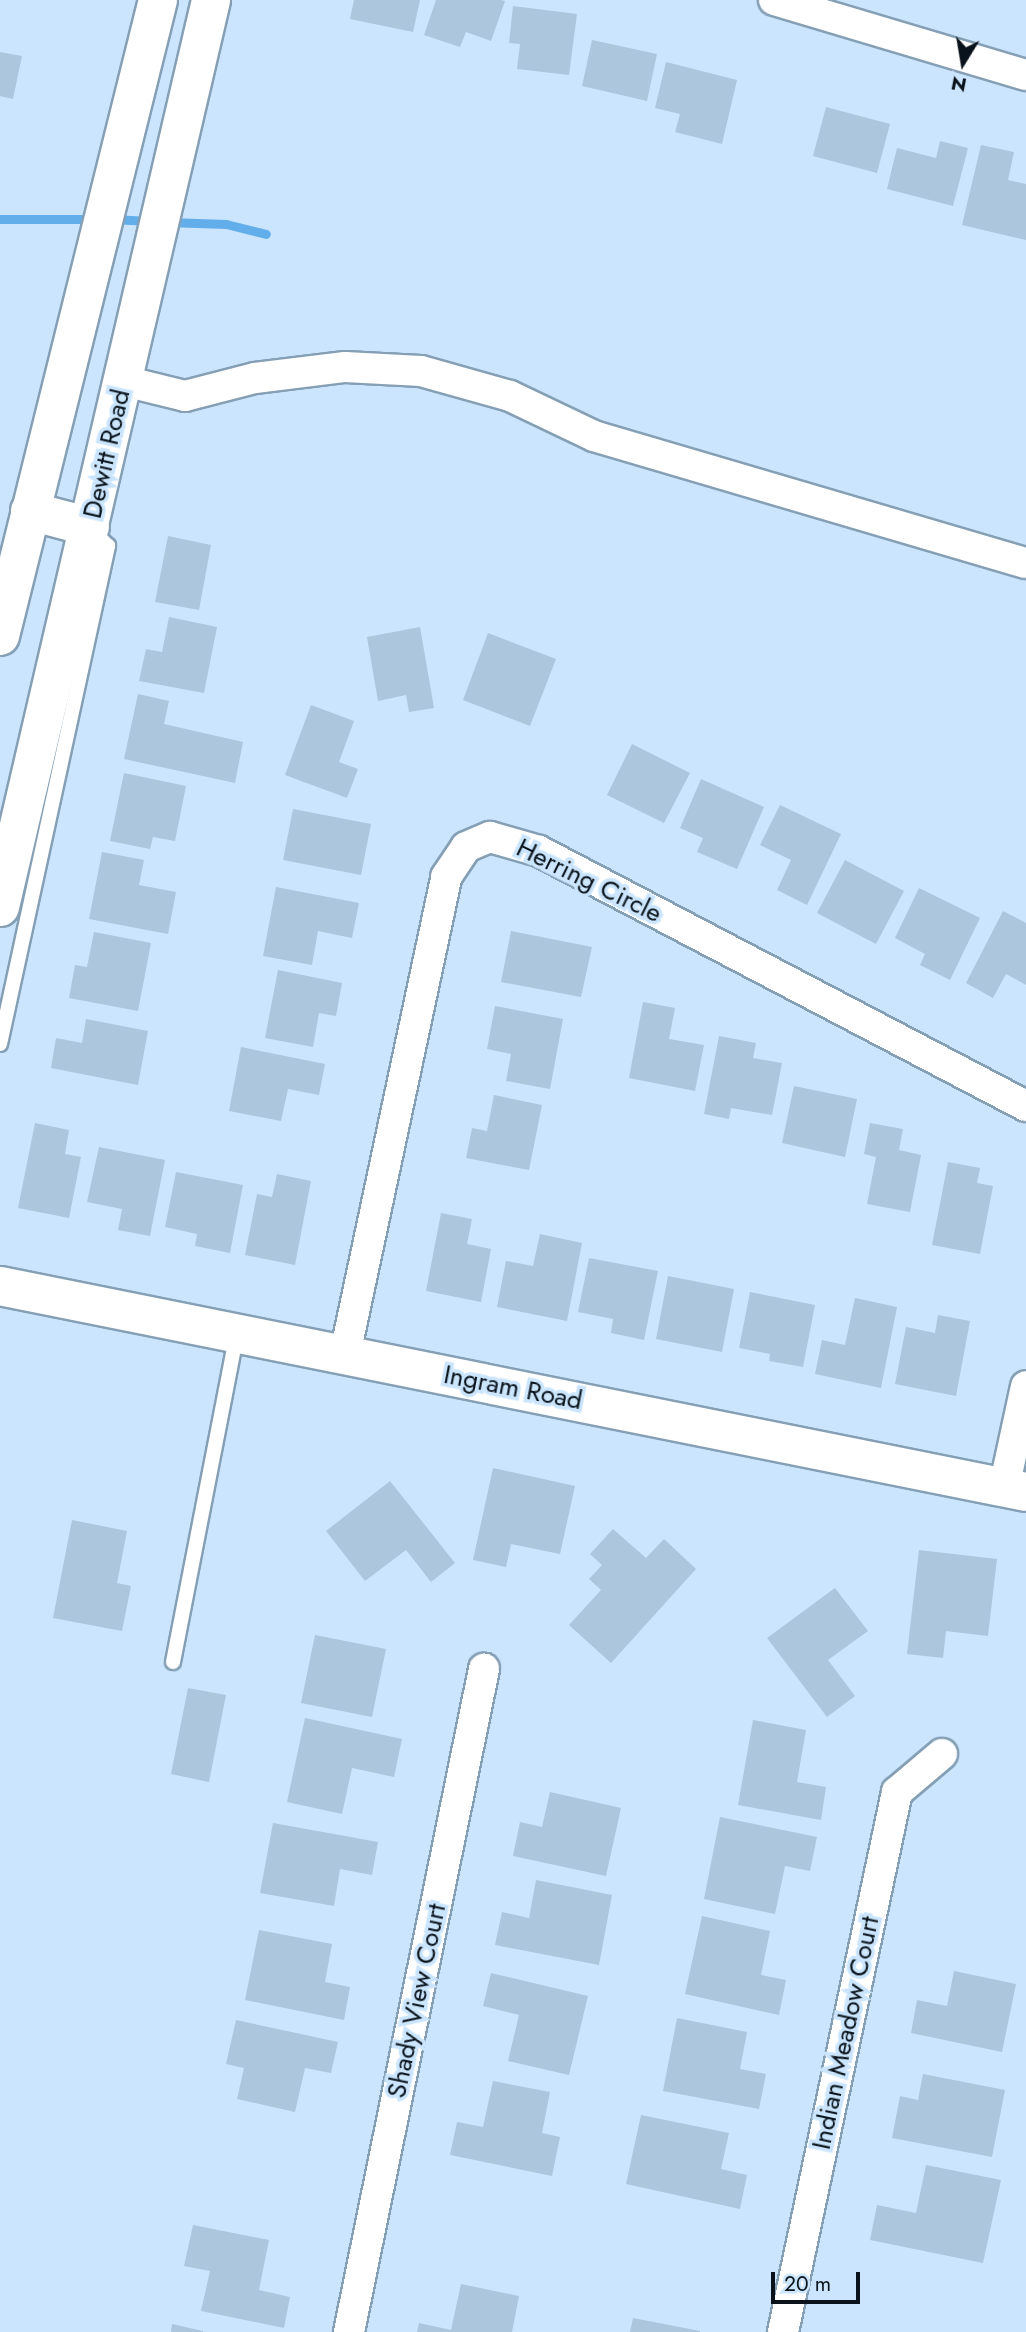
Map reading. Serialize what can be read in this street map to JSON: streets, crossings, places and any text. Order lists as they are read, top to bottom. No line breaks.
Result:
{"streets":{"main road":["Dewitt Road","Ingram Road"],"street":["Herring Circle","Shady View Court","Indian Meadow Court"]},"crossings":[["Herring Circle","Ingram Road"]],"scale_bar":"20 m","north":"bottom"}
